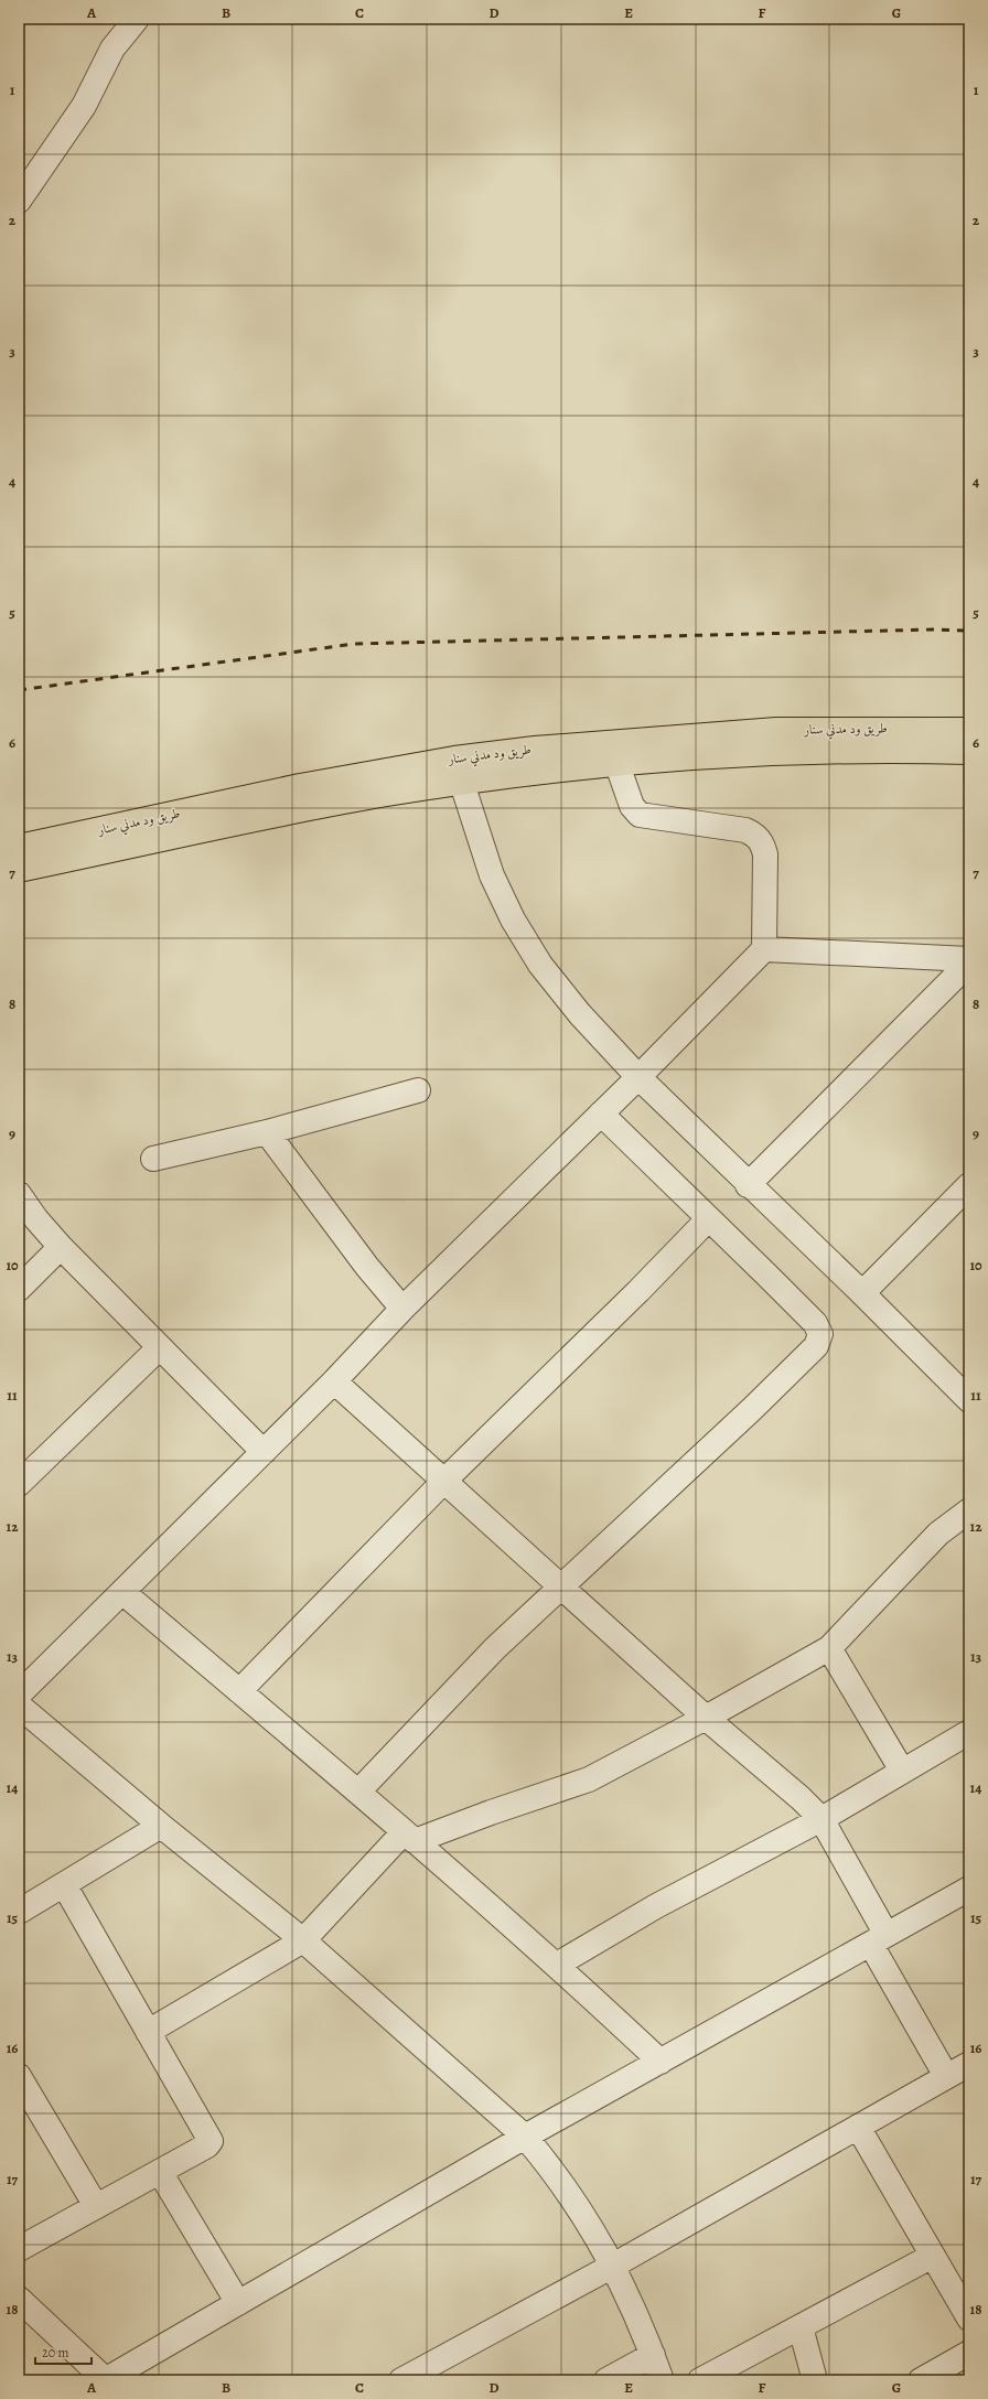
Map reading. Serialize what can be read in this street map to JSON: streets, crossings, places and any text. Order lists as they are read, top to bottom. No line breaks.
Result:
{"streets":{"highway":["طريق ود مدني سنار"]},"scale_bar":"20 m","grid":{"columns":["A","B","C","D","E","F","G"],"rows":["1","2","3","4","5","6","7","8","9","10","11","12","13","14","15","16","17","18"]}}
